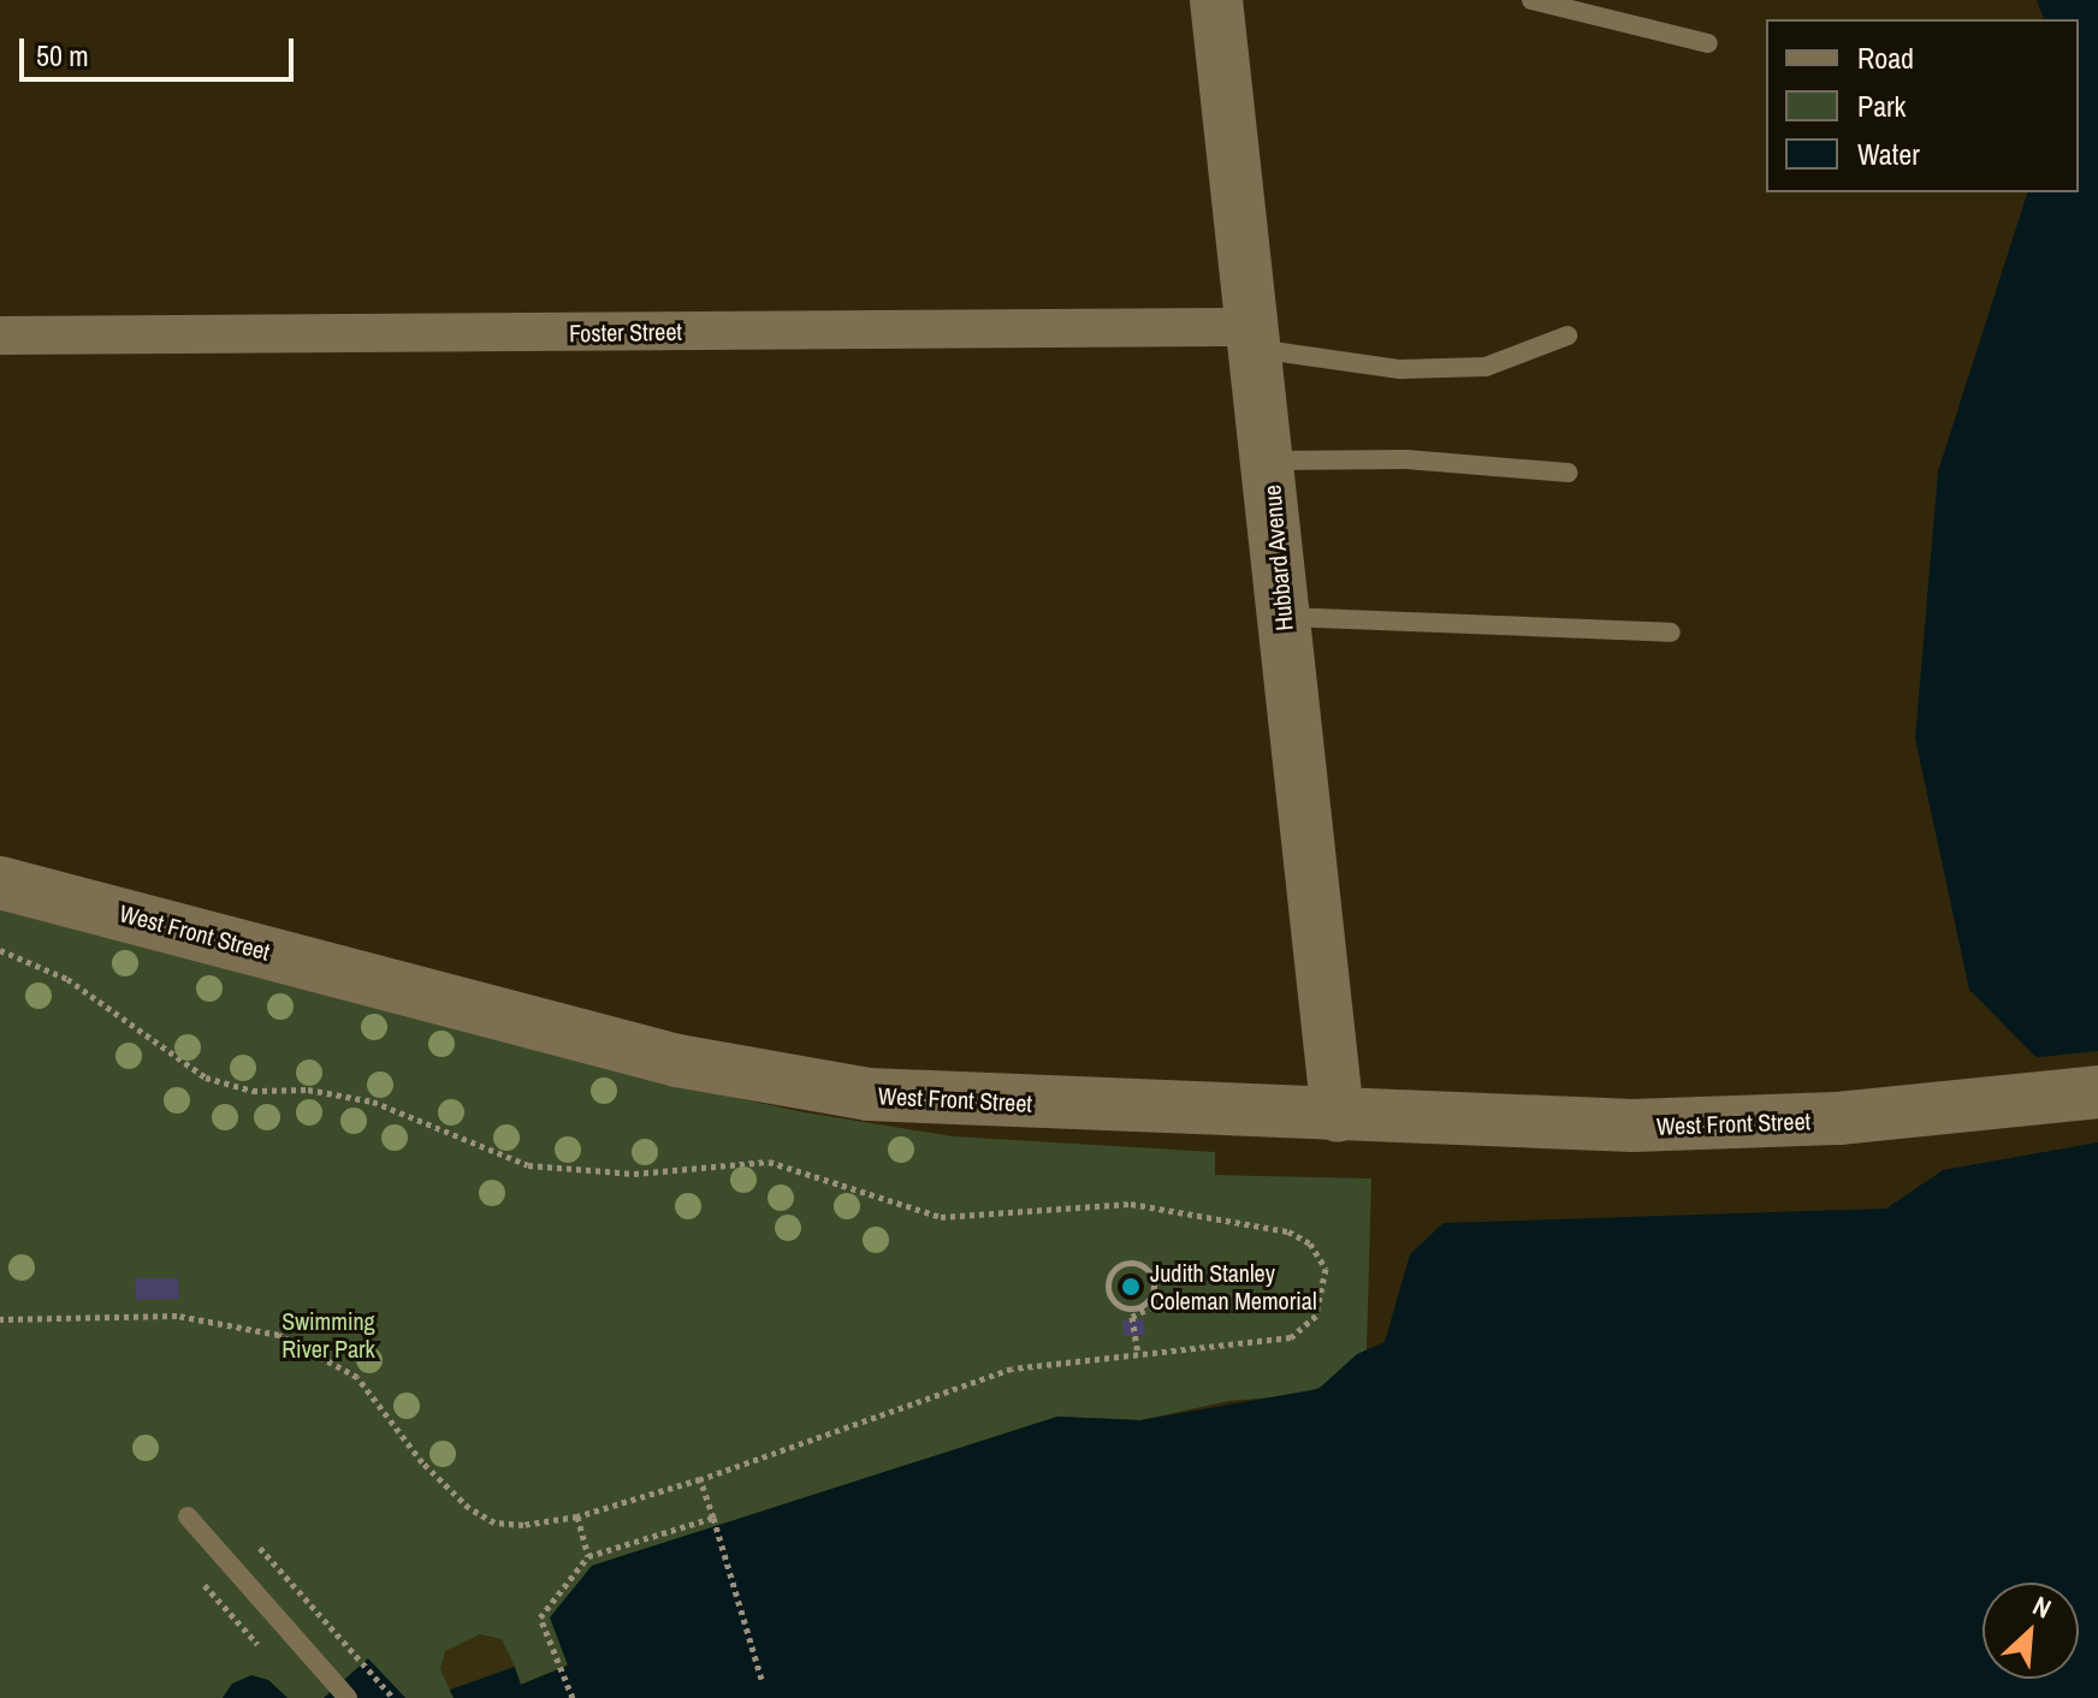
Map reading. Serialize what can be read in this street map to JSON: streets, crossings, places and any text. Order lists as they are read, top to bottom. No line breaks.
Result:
{"streets":{"main road":["Hubbard Avenue","West Front Street"],"street":["Foster Street"]},"crossings":[["Foster Street","Hubbard Avenue"],["Hubbard Avenue","West Front Street"]],"parks":["Swimming River Park"],"places":["Judith Stanley Coleman Memorial"],"legend":["Road","Park","Water"],"scale_bar":"50 m","north":"top right"}
